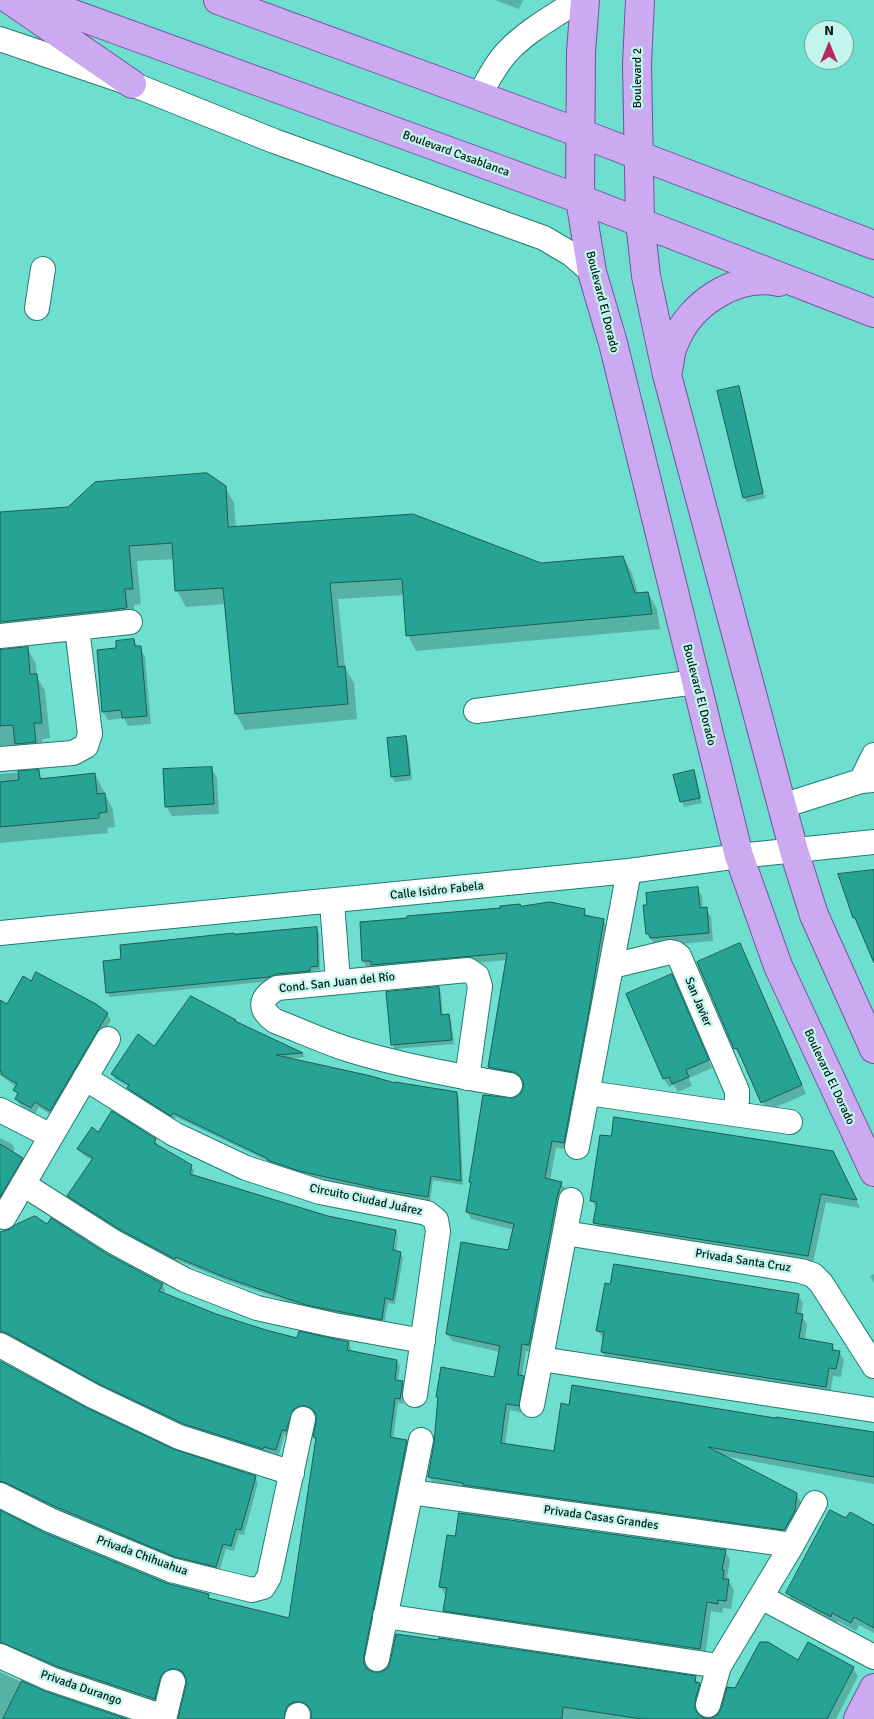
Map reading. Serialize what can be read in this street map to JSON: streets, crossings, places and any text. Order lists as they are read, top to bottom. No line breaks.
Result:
{"streets":{"main road":["Boulevard 2","Boulevard Casablanca","Boulevard El Dorado"],"street":["Calle Isidro Fabela","Cond. San Juan del Río","San Javier","Circuito Ciudad Juárez","Privada Santa Cruz","Privada Casas Grandes","Privada Chihuahua","Privada Durango"]},"crossings":[["Boulevard 2","Boulevard Casablanca"],["Boulevard Casablanca","Boulevard El Dorado"],["Boulevard El Dorado","Calle Isidro Fabela"]],"north":"top"}
